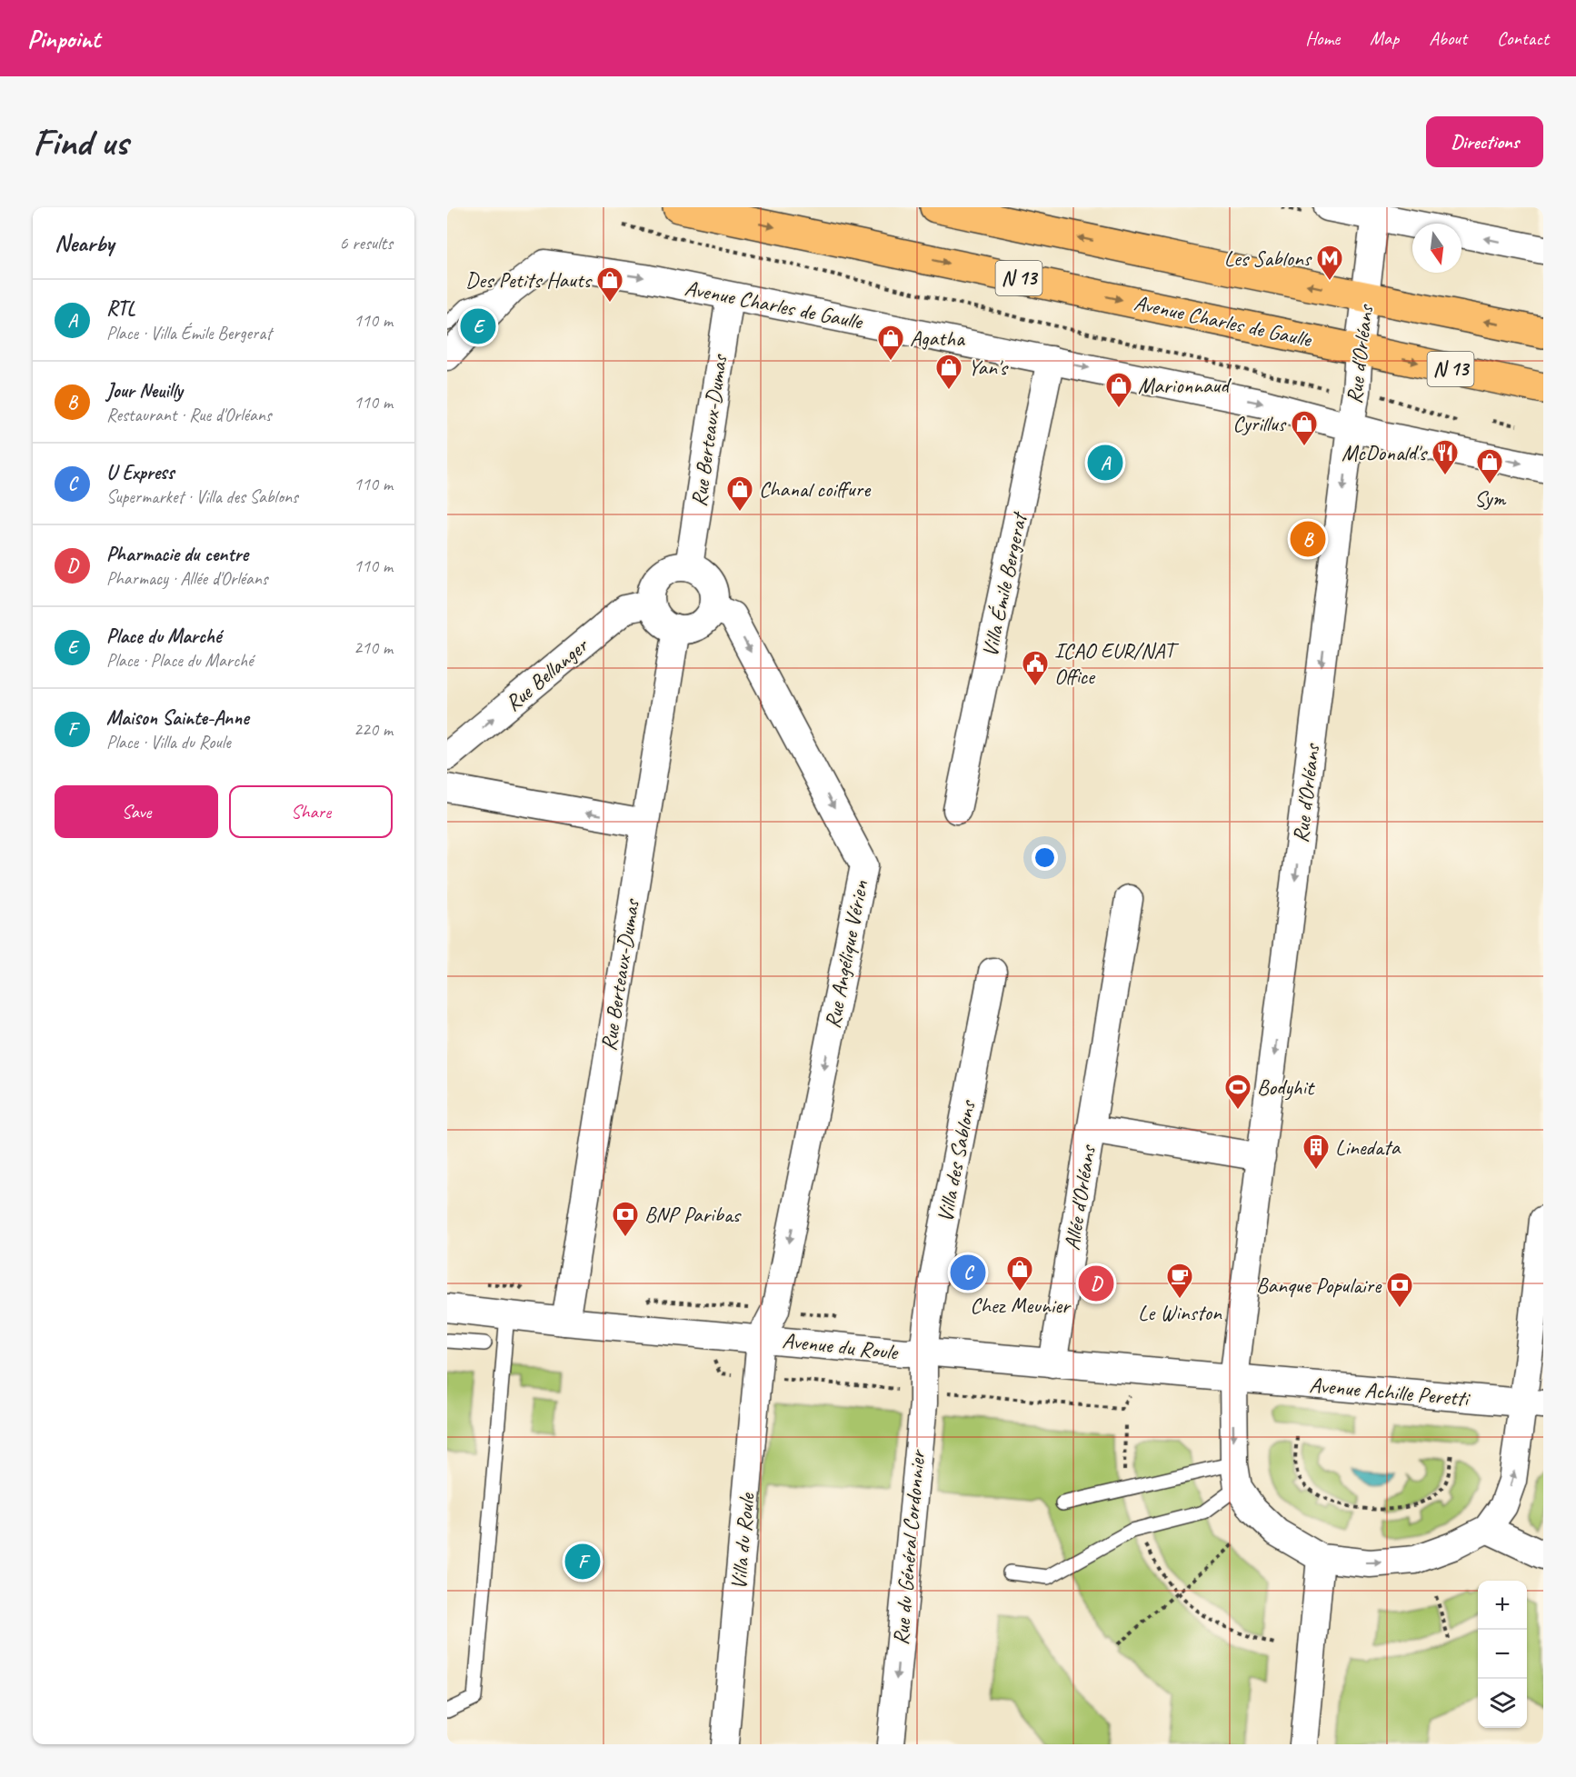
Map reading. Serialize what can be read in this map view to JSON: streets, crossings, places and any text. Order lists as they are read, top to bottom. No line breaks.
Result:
{"streets":{"main road":["N 13","Avenue Charles de Gaulle"],"street":["Rue d'Orléans","Rue Berteaux-Dumas","Villa Émile Bergerat","Rue Bellanger","Rue Angélique Vérien","Villa des Sablons","Allée d'Orléans","Avenue du Roule","Avenue Achille Peretti","Villa du Roule","Rue du Général Cordonnier"]},"crossings":[["N 13","Rue d'Orléans"],["Avenue Charles de Gaulle","Rue d'Orléans"],["Avenue Charles de Gaulle","Rue Berteaux-Dumas"],["Avenue Charles de Gaulle","Villa Émile Bergerat"],["Rue d'Orléans","Allée d'Orléans"],["Rue d'Orléans","Avenue du Roule"],["Rue d'Orléans","Avenue Achille Peretti"],["Rue Berteaux-Dumas","Rue Bellanger"],["Rue Berteaux-Dumas","Rue Angélique Vérien"],["Rue Berteaux-Dumas","Avenue du Roule"],["Rue Bellanger","Rue Angélique Vérien"],["Rue Angélique Vérien","Avenue du Roule"],["Rue Angélique Vérien","Villa du Roule"],["Villa des Sablons","Avenue du Roule"],["Villa des Sablons","Rue du Général Cordonnier"],["Allée d'Orléans","Avenue du Roule"],["Avenue du Roule","Avenue Achille Peretti"],["Avenue du Roule","Villa du Roule"],["Avenue du Roule","Rue du Général Cordonnier"]],"one_way":["Rue d'Orléans","Rue Bellanger","Rue Angélique Vérien","Rue du Général Cordonnier"],"places":{"metro station":["Les Sablons"],"shop":["Des Petits Hauts","Agatha","Yan's","Marionnaud","Cyrillus","Sym","Chanal coiffure","Chez Meunier"],"restaurant":["McDonald's"],"public building":["ICAO EUR/NAT Office"],"sports":["Bodyhit"],"building":["Linedata"],"bank":["BNP Paribas","Banque Populaire"],"cafe":["Le Winston"]},"north":"bottom","page":{"header":"Pinpoint","nav":["Home","Map","About","Contact"],"buttons":["Directions",["Save","Share"]],"title":"Find us","heading":["Nearby","6 results"],"list":[{"mark":"A","name":"RTL","note":"Place · Villa Émile Bergerat","value":"110 m"},{"mark":"B","name":"Jour Neuilly","note":"Restaurant · Rue d'Orléans","value":"110 m"},{"mark":"C","name":"U Express","note":"Supermarket · Villa des Sablons","value":"110 m"},{"mark":"D","name":"Pharmacie du centre","note":"Pharmacy · Allée d'Orléans","value":"110 m"},{"mark":"E","name":"Place du Marché","note":"Place · Place du Marché","value":"210 m"},{"mark":"F","name":"Maison Sainte-Anne","note":"Place · Villa du Roule","value":"220 m"}],"pins":["E","A","B","C","D","F"],"map_buttons":["+","−"]}}
